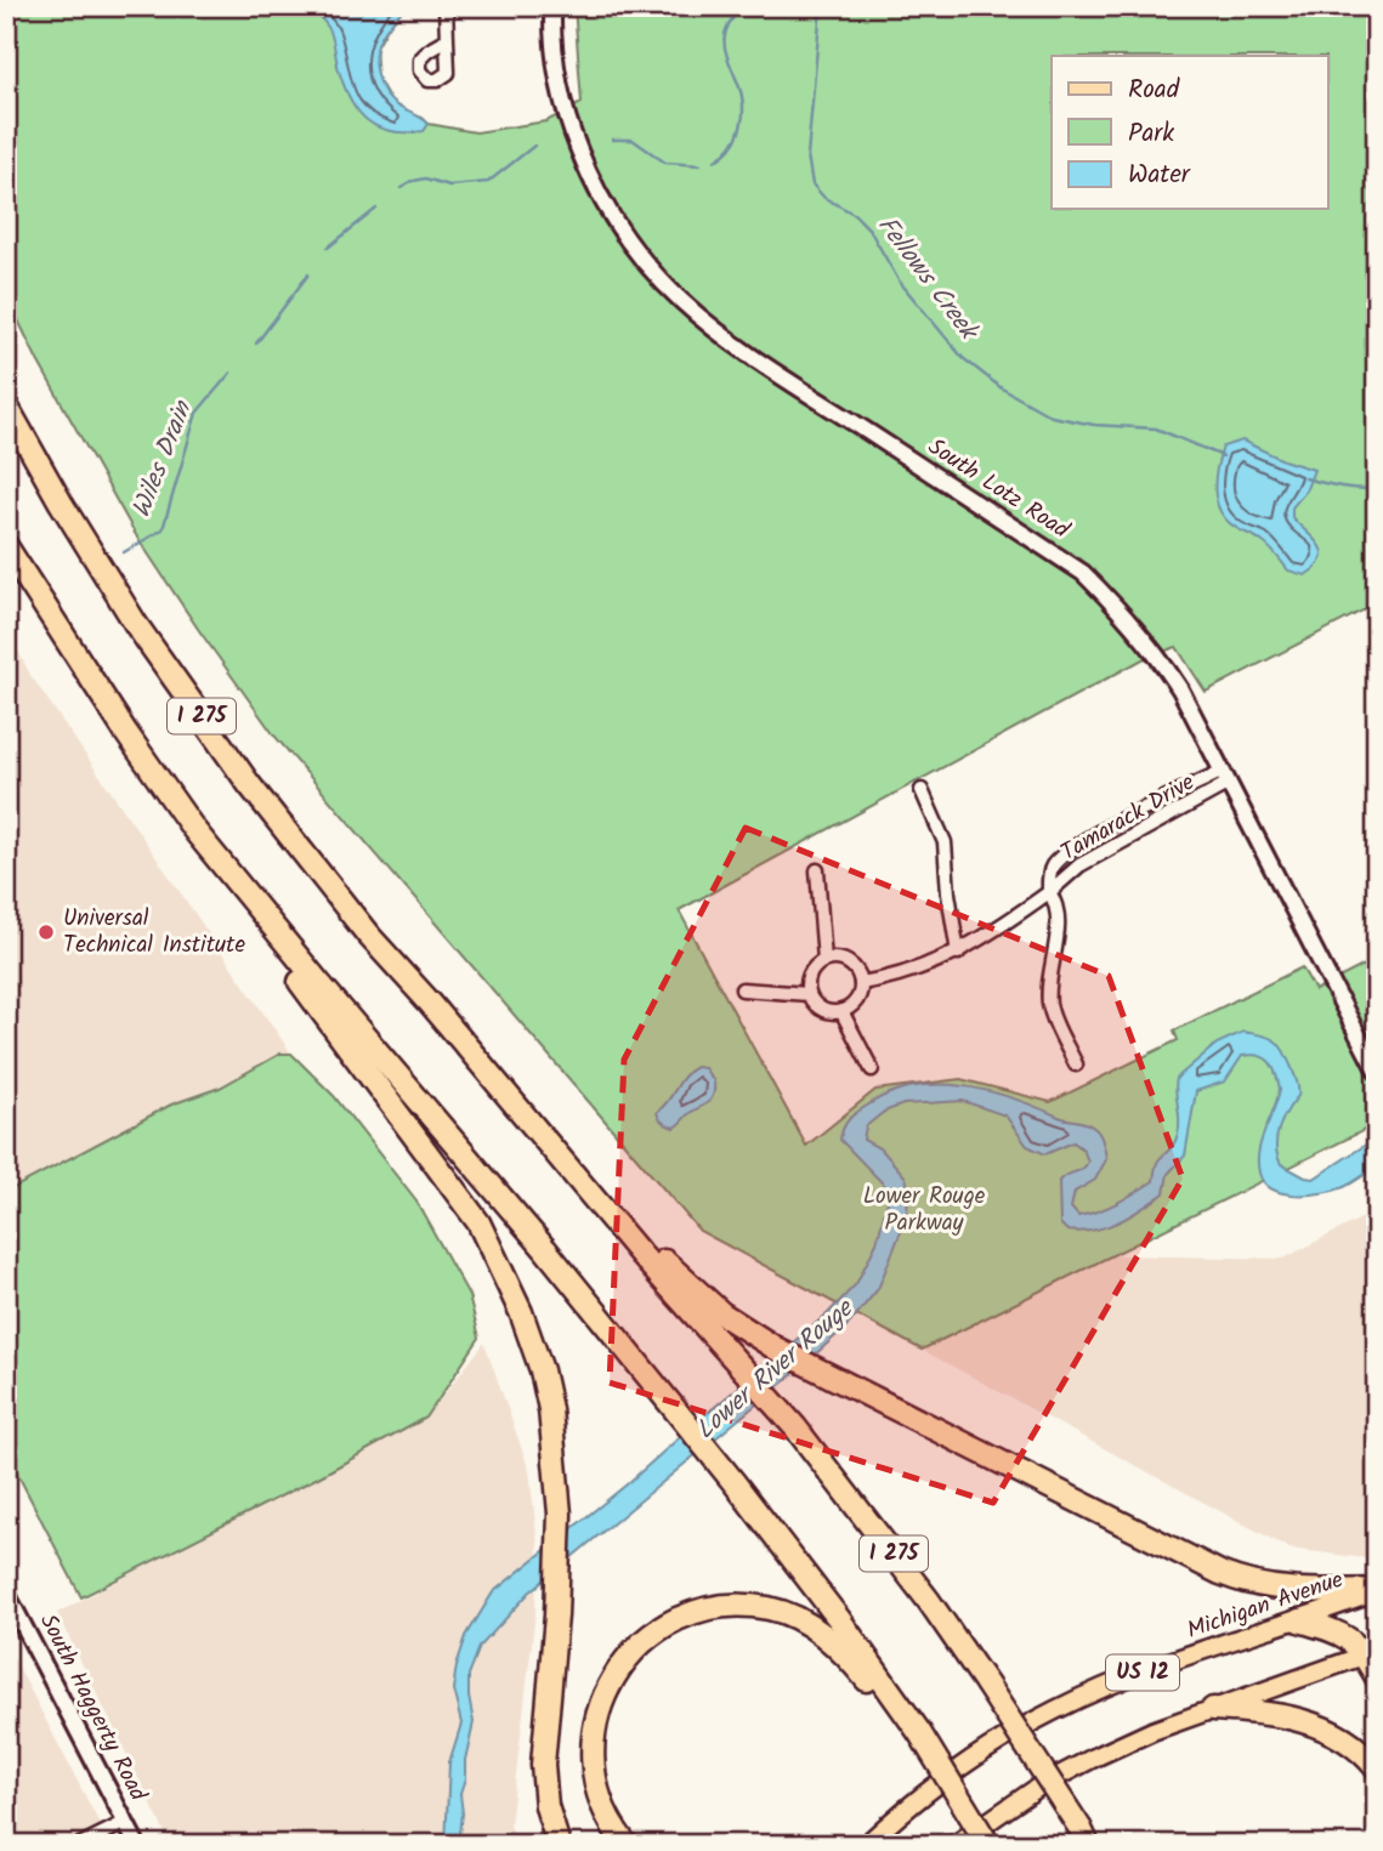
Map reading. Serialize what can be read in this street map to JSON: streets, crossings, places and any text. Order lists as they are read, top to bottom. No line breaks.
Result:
{"streets":{"highway":["I 275"],"main road":["Michigan Avenue","US 12"],"street":["South Lotz Road","Tamarack Drive","South Haggerty Road"]},"crossings":[["South Lotz Road","Tamarack Drive"]],"water":["Fellows Creek","Wiles Drain","Lower River Rouge"],"parks":["Lower Rouge Parkway"],"places":["Universal Technical Institute"],"legend":["Road","Park","Water"]}
